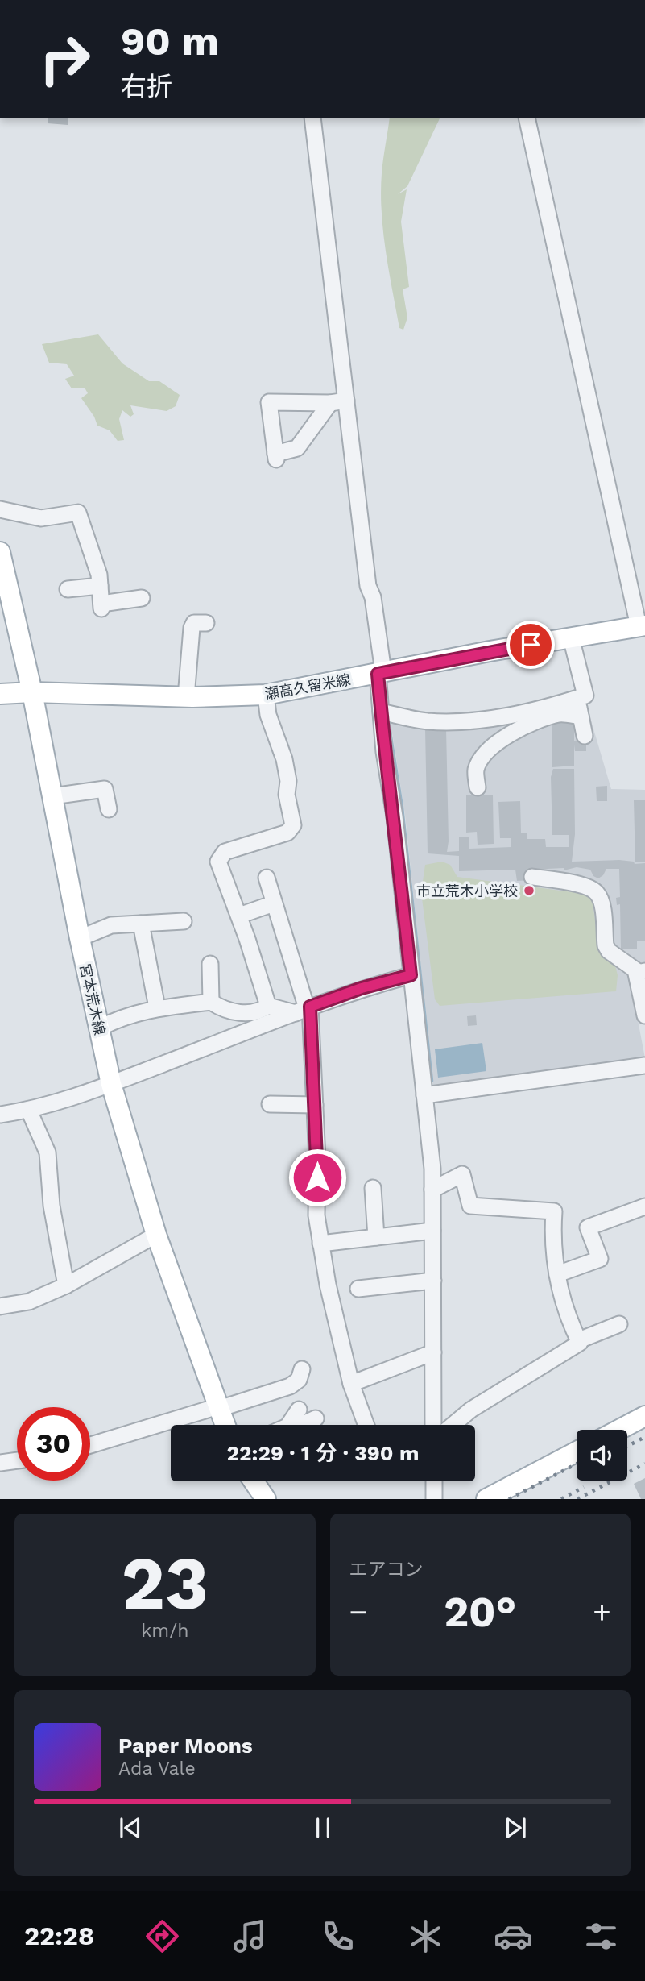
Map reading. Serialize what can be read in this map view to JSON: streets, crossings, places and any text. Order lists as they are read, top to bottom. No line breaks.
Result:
{"streets":{"main road":["瀬高久留米線","宮本荒木線"]},"crossings":[["瀬高久留米線","宮本荒木線"]],"places":["市立荒木小学校"],"page":{"turn":["90 m","右折"],"limit":"30","trip":"22:29 · 1 分 · 390 m","tile":[["23","km/h"],"エアコン"],"heat":["−","20°","+"],"song":["Paper Moons","Ada Vale"],"tabs":"22:28"}}
